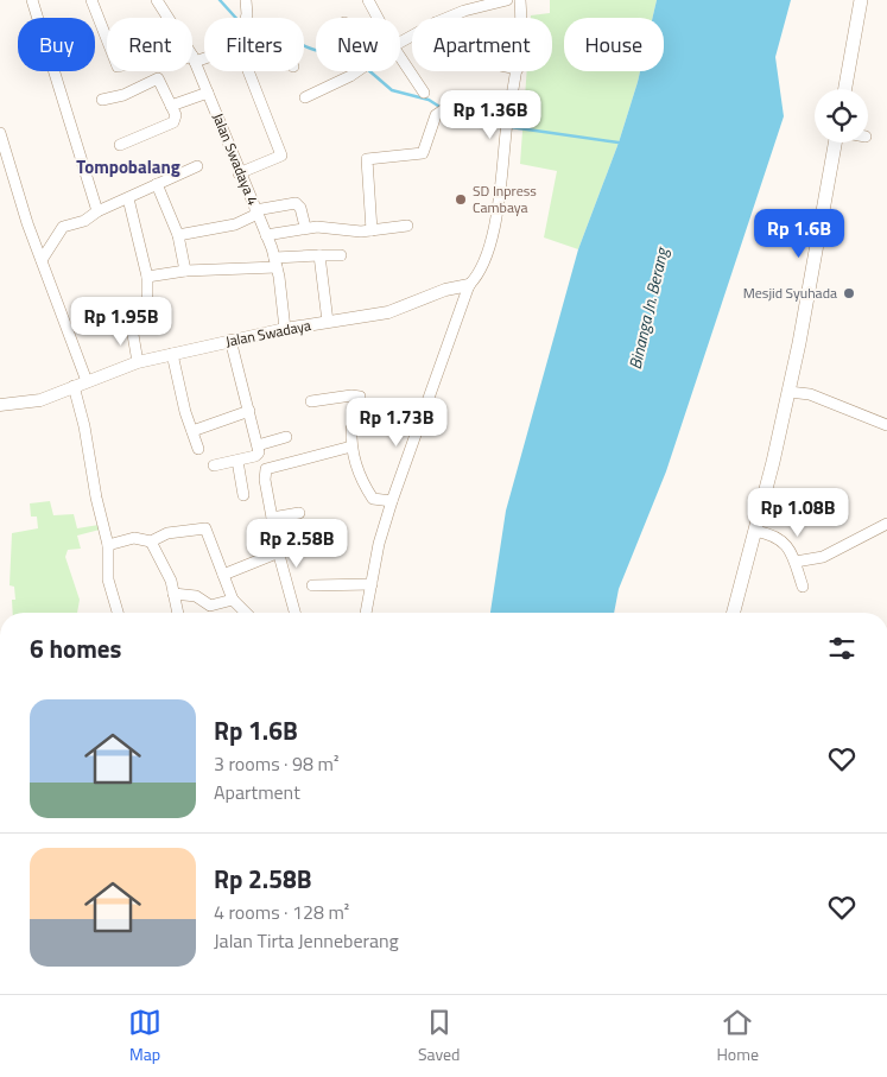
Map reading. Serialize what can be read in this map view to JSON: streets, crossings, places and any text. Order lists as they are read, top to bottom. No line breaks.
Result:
{"streets":{"street":["Jalan Swadaya 4","Jalan Swadaya"]},"crossings":[["Jalan Swadaya 4","Jalan Swadaya"]],"districts":["Tompobalang"],"water":["Binanga Jn. Berang"],"places":["SD Inpress Cambaya","Mesjid Syuhada"],"page":{"chip":["Buy","Rent","Filters","New","Apartment","House"],"price":["Rp 1.36B","Rp 1.6B","Rp 1.95B","Rp 1.73B","Rp 1.08B","Rp 2.58B"],"heading":"6 homes","list":[{"name":"Rp 1.6B","note":"3 rooms · 98 m² · Apartment"},{"name":"Rp 2.58B","note":"4 rooms · 128 m² · Jalan Tirta Jenneberang"}],"tabs":["Map","Saved","Home"]}}
